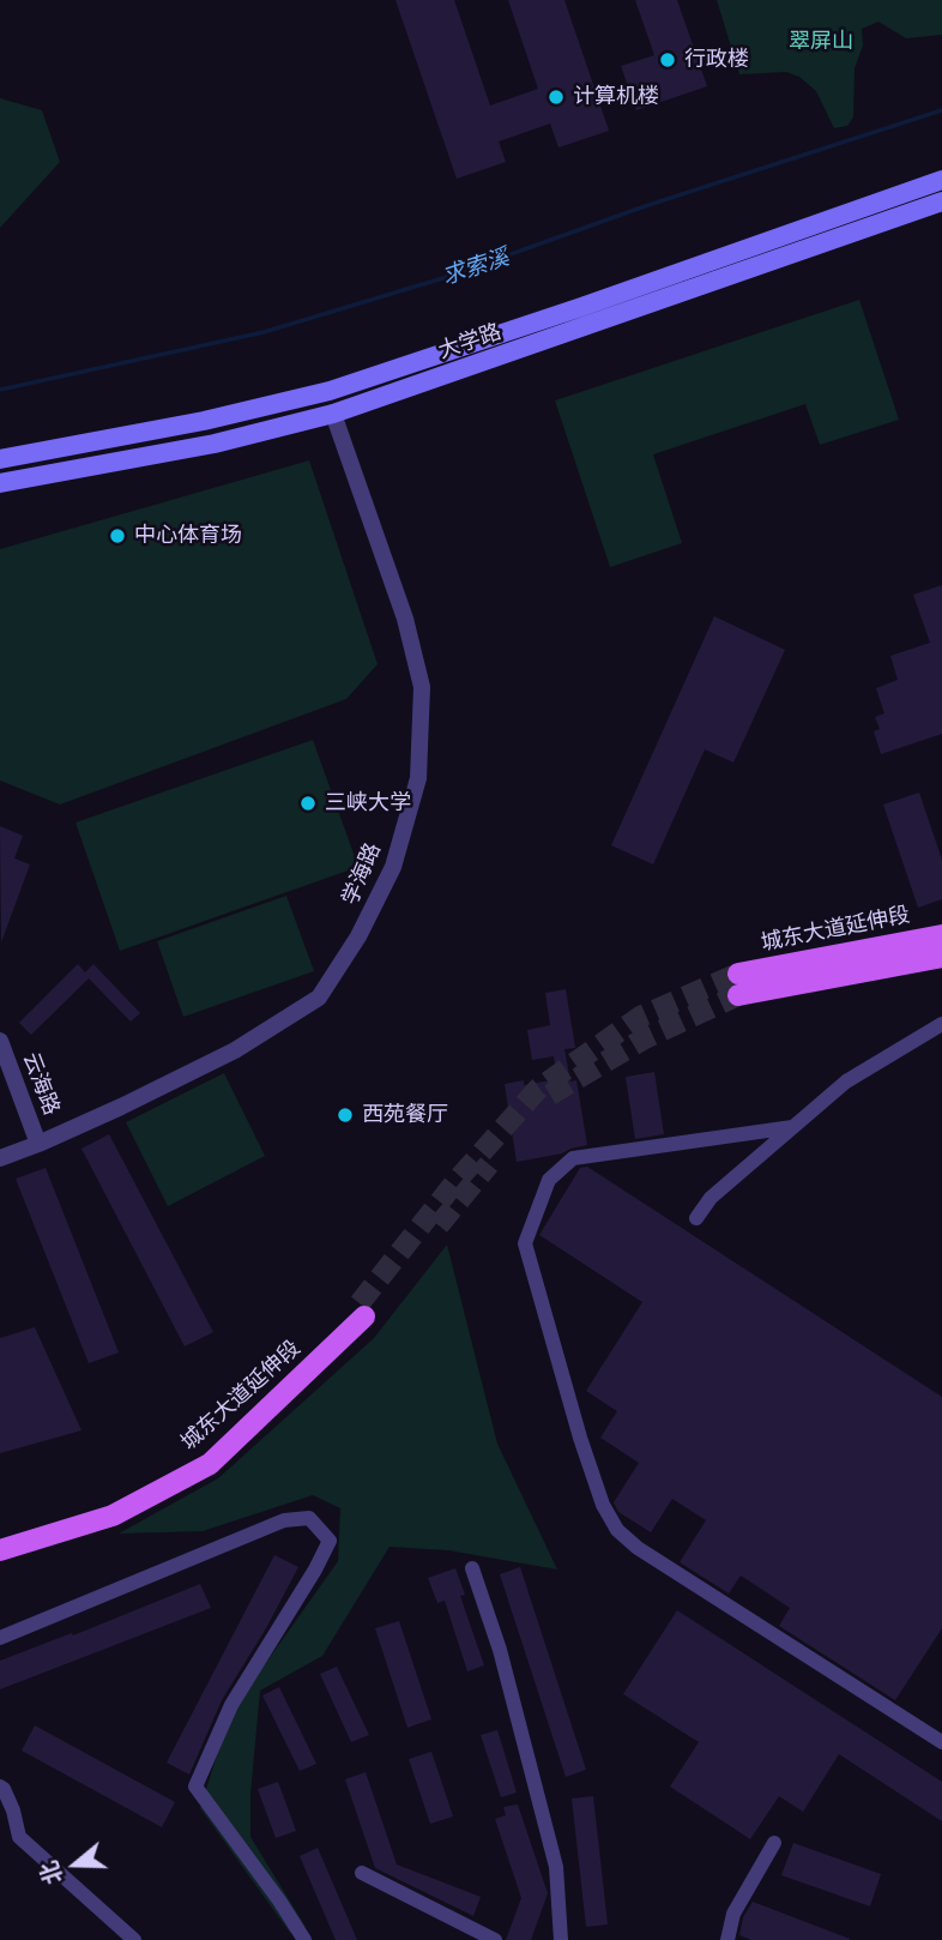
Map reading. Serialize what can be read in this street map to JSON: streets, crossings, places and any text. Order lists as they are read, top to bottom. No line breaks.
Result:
{"streets":{"main road":["大学路","城东大道延伸段"],"street":["学海路","云海路"]},"crossings":[["大学路","学海路"],["学海路","云海路"]],"water":["求索溪"],"parks":["翠屏山"],"places":["行政楼","计算机楼","中心体育场","三峡大学","西苑餐厅"],"north":"left"}
